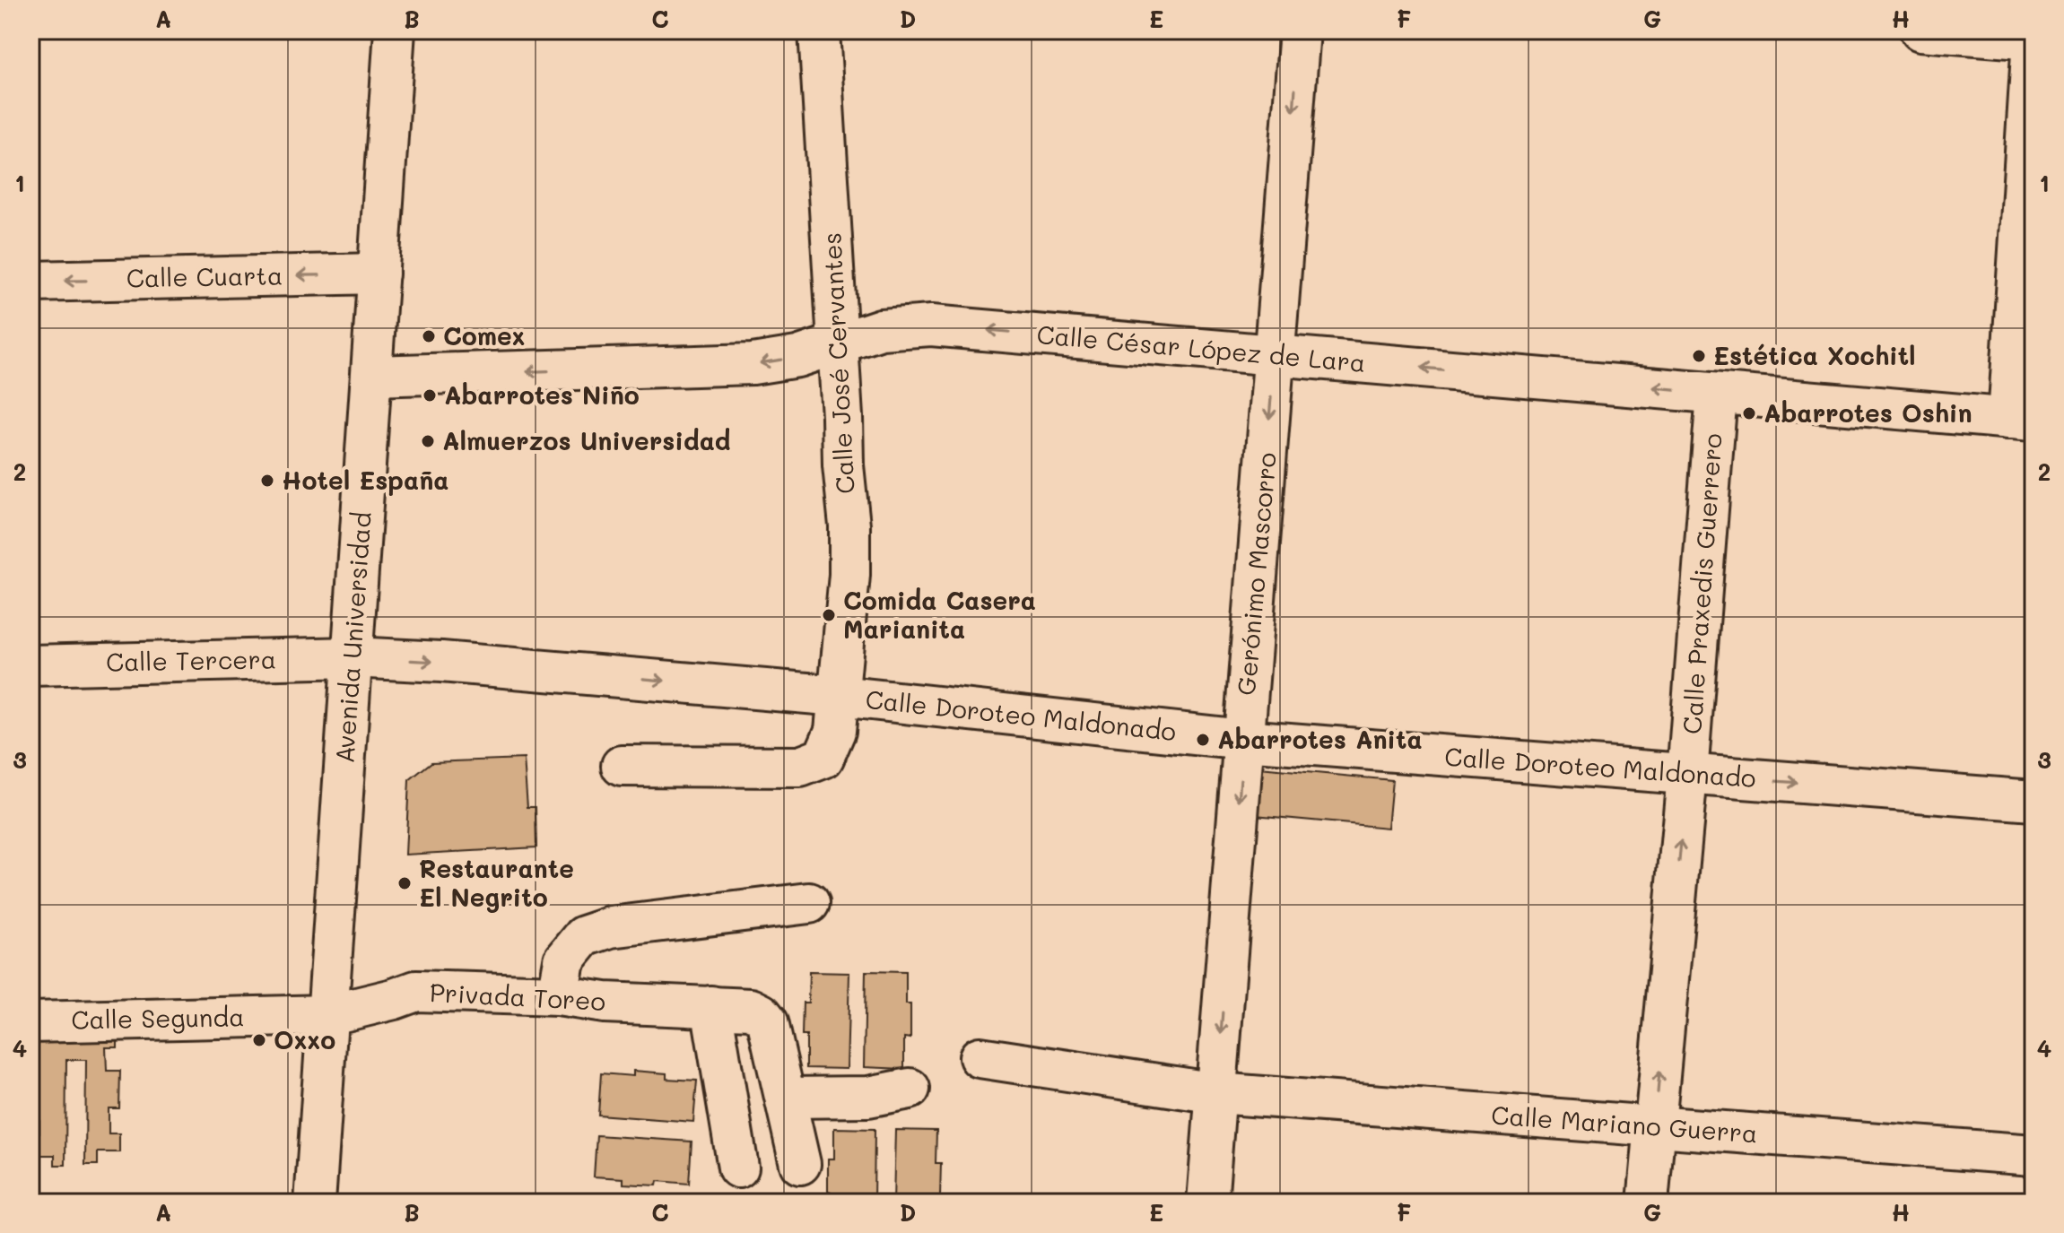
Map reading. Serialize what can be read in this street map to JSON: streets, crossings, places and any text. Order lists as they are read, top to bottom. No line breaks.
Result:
{"streets":{"street":["Calle Cuarta","Calle César López de Lara","Calle José Cervantes","Gerónimo Mascorro","Calle Praxedis Guerrero","Avenida Universidad","Calle Tercera","Calle Doroteo Maldonado","Privada Toreo","Calle Segunda","Calle Mariano Guerra"]},"crossings":[["Calle Cuarta","Avenida Universidad"],["Calle César López de Lara","Calle José Cervantes"],["Calle César López de Lara","Gerónimo Mascorro"],["Calle César López de Lara","Calle Praxedis Guerrero"],["Calle César López de Lara","Avenida Universidad"],["Calle José Cervantes","Calle Doroteo Maldonado"],["Gerónimo Mascorro","Calle Doroteo Maldonado"],["Gerónimo Mascorro","Calle Mariano Guerra"],["Calle Praxedis Guerrero","Calle Doroteo Maldonado"],["Calle Praxedis Guerrero","Calle Mariano Guerra"],["Avenida Universidad","Calle Tercera"],["Avenida Universidad","Calle Doroteo Maldonado"],["Avenida Universidad","Privada Toreo"],["Avenida Universidad","Calle Segunda"],["Calle Tercera","Calle Doroteo Maldonado"],["Privada Toreo","Calle Segunda"]],"one_way":["Calle Cuarta","Calle César López de Lara","Gerónimo Mascorro","Calle Praxedis Guerrero","Calle Doroteo Maldonado"],"places":["Comex","Estética Xochitl","Abarrotes Niño","Abarrotes Oshin","Almuerzos Universidad","Hotel España","Comida Casera Marianita","Abarrotes Anita","Restaurante El Negrito","Oxxo"],"grid":{"columns":["A","B","C","D","E","F","G","H"],"rows":["1","2","3","4"]}}
